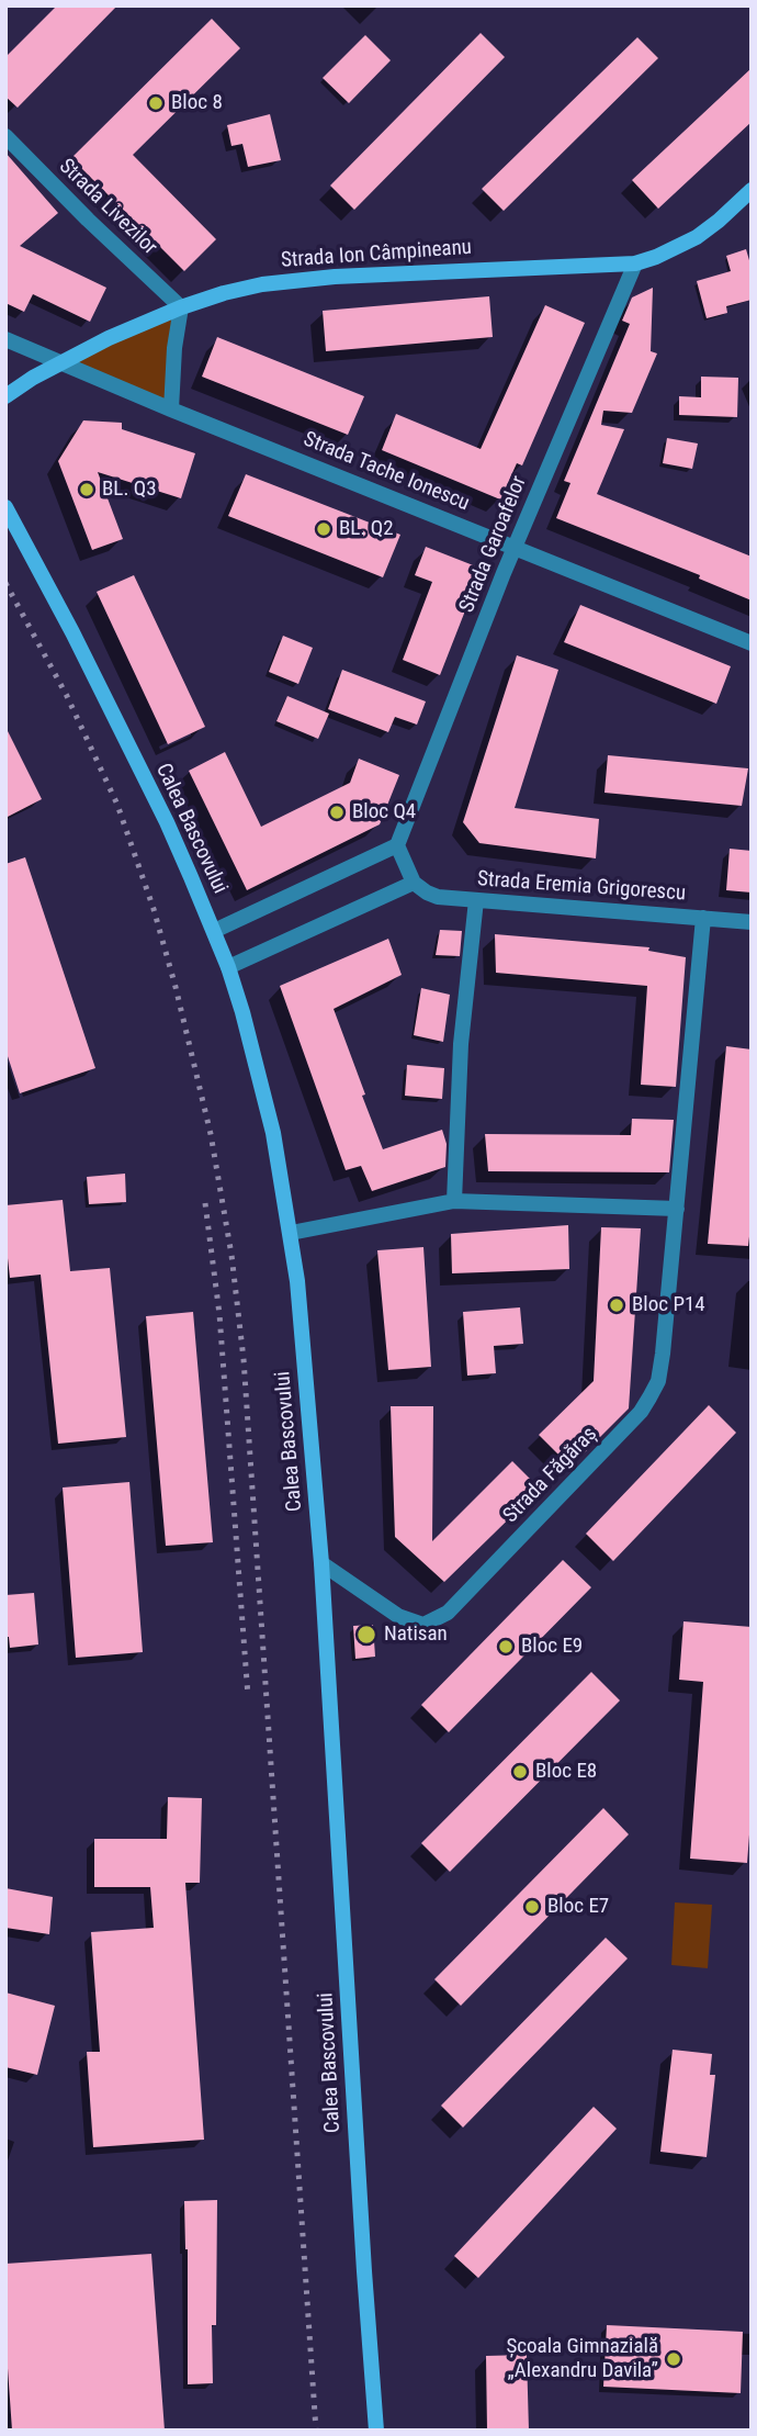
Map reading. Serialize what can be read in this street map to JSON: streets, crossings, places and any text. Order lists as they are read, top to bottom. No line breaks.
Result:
{"streets":{"street":["Strada Livezilor","Strada Ion Câmpineanu","Strada Tache Ionescu","Strada Garoafelor","Calea Bascovului","Strada Eremia Grigorescu","Strada Făgăraș"]},"crossings":[["Strada Livezilor","Strada Ion Câmpineanu"],["Strada Ion Câmpineanu","Strada Tache Ionescu"],["Strada Ion Câmpineanu","Strada Garoafelor"],["Strada Tache Ionescu","Strada Garoafelor"],["Calea Bascovului","Strada Făgăraș"],["Strada Eremia Grigorescu","Strada Făgăraș"]],"places":["Bloc 8","BL. Q3","BL. Q2","Bloc Q4","Bloc P14","Natisan","Bloc E9","Bloc E8","Bloc E7","Școala Gimnazială „Alexandru Davila”"]}
